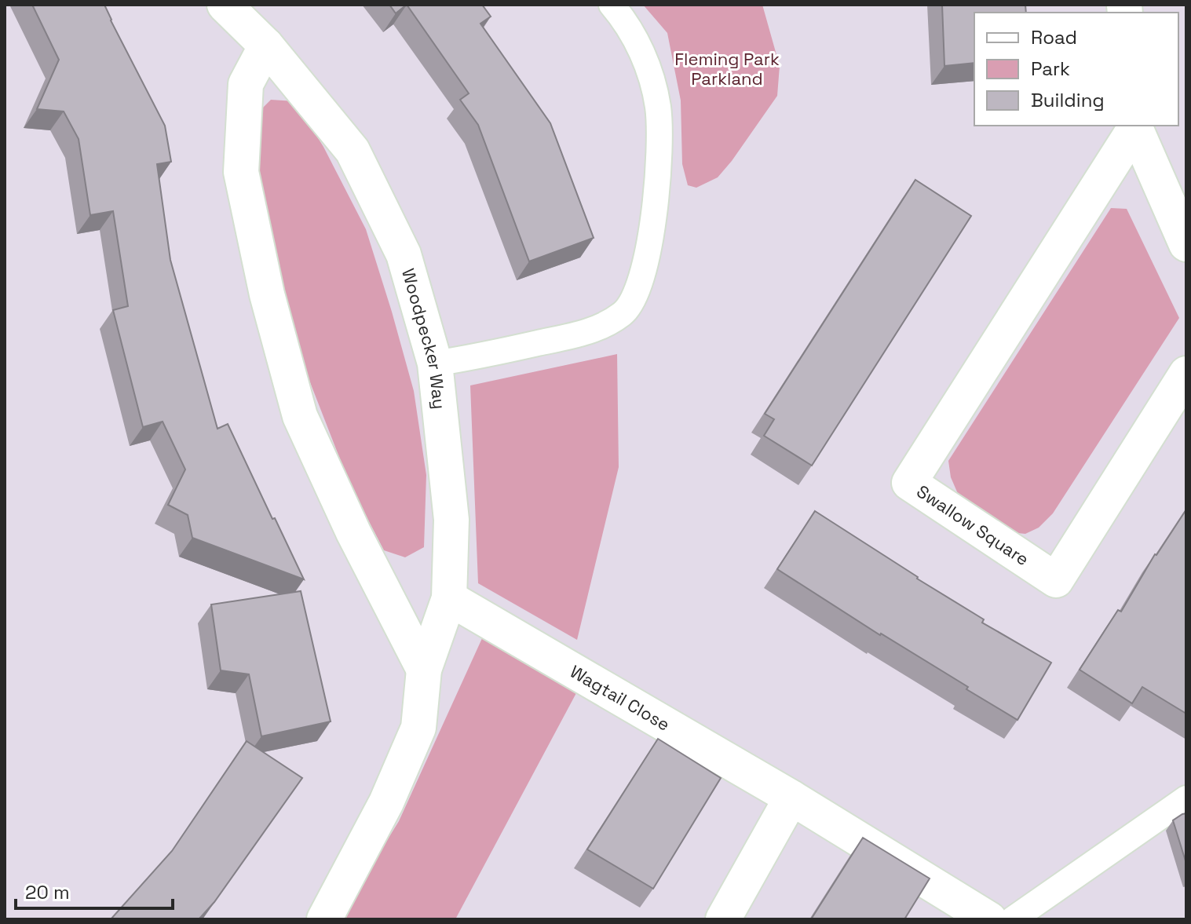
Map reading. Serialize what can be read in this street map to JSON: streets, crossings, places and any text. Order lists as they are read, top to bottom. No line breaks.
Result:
{"streets":{"street":["Woodpecker Way","Swallow Square","Wagtail Close"]},"crossings":[["Woodpecker Way","Wagtail Close"]],"parks":["Fleming Park Parkland"],"legend":["Road","Park","Building"],"scale_bar":"20 m"}
